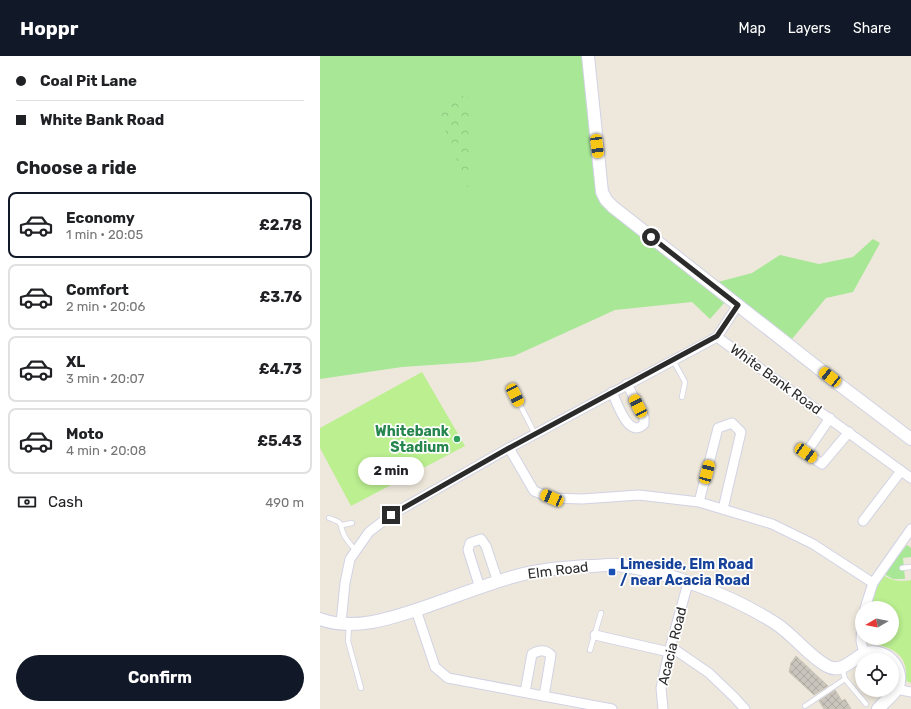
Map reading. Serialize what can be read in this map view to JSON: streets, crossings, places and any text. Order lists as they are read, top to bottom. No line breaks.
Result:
{"streets":{"street":["White Bank Road","Elm Road","Acacia Road"]},"crossings":[["White Bank Road","Elm Road"],["Elm Road","Acacia Road"]],"places":{"other":["Whitebank Stadium"],"transit":["Limeside, Elm Road / near Acacia Road"]},"north":"left","page":{"header":"Hoppr","nav":["Map","Layers","Share"],"banner":["Coal Pit Lane","White Bank Road"],"heading":"Choose a ride","list":[{"name":"Economy","note":"1 min · 20:05","value":"£2.78"},{"name":"Comfort","note":"2 min · 20:06","value":"£3.76"},{"name":"XL","note":"3 min · 20:07","value":"£4.73"},{"name":"Moto","note":"4 min · 20:08","value":"£5.43"}],"bubble":"2 min","pay":["Cash","490 m"],"buttons":"Confirm"}}
